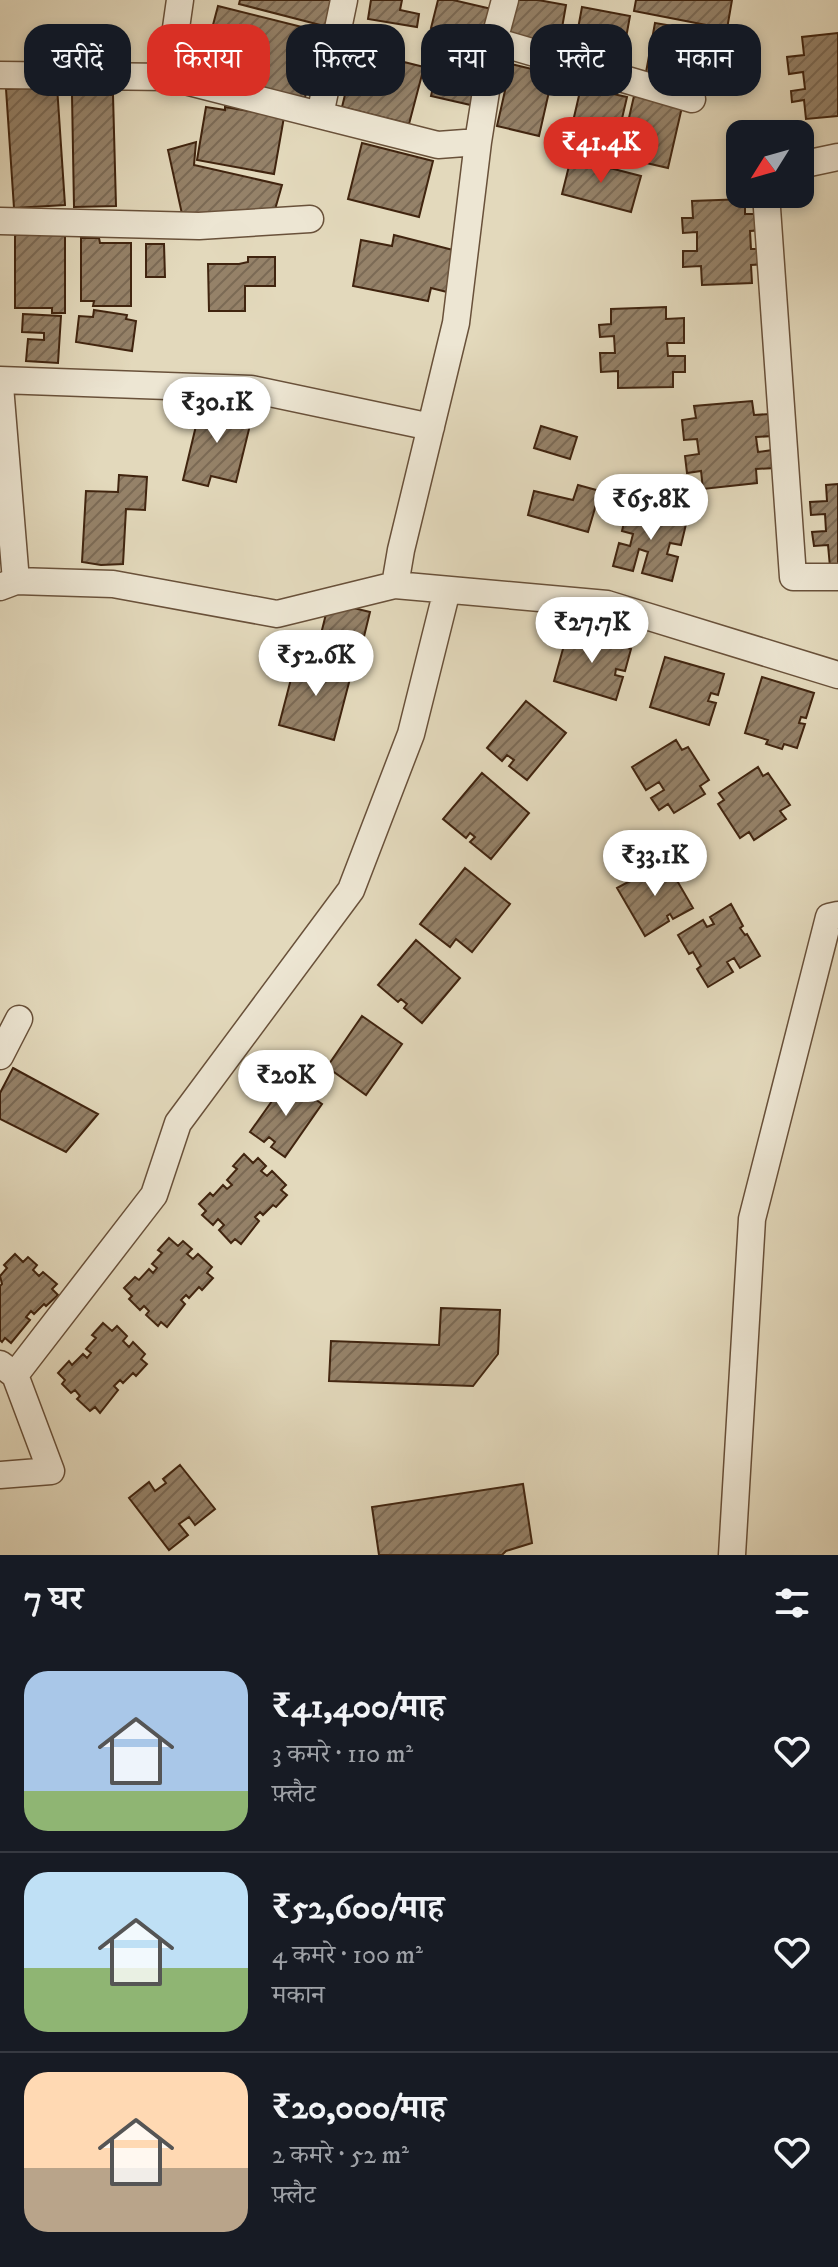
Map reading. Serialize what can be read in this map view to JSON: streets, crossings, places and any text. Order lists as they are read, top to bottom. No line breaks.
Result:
{"north":"bottom left","page":{"chip":["खरीदें","किराया","फ़िल्टर","नया","फ़्लैट","मकान"],"price":["₹41.4K","₹30.1K","₹65.8K","₹27.7K","₹52.6K","₹33.1K","₹20K"],"heading":"7 घर","list":[{"name":"₹41,400/माह","note":"3 कमरे · 110 m² · फ़्लैट"},{"name":"₹52,600/माह","note":"4 कमरे · 100 m² · मकान"},{"name":"₹20,000/माह","note":"2 कमरे · 52 m² · फ़्लैट"}]}}
